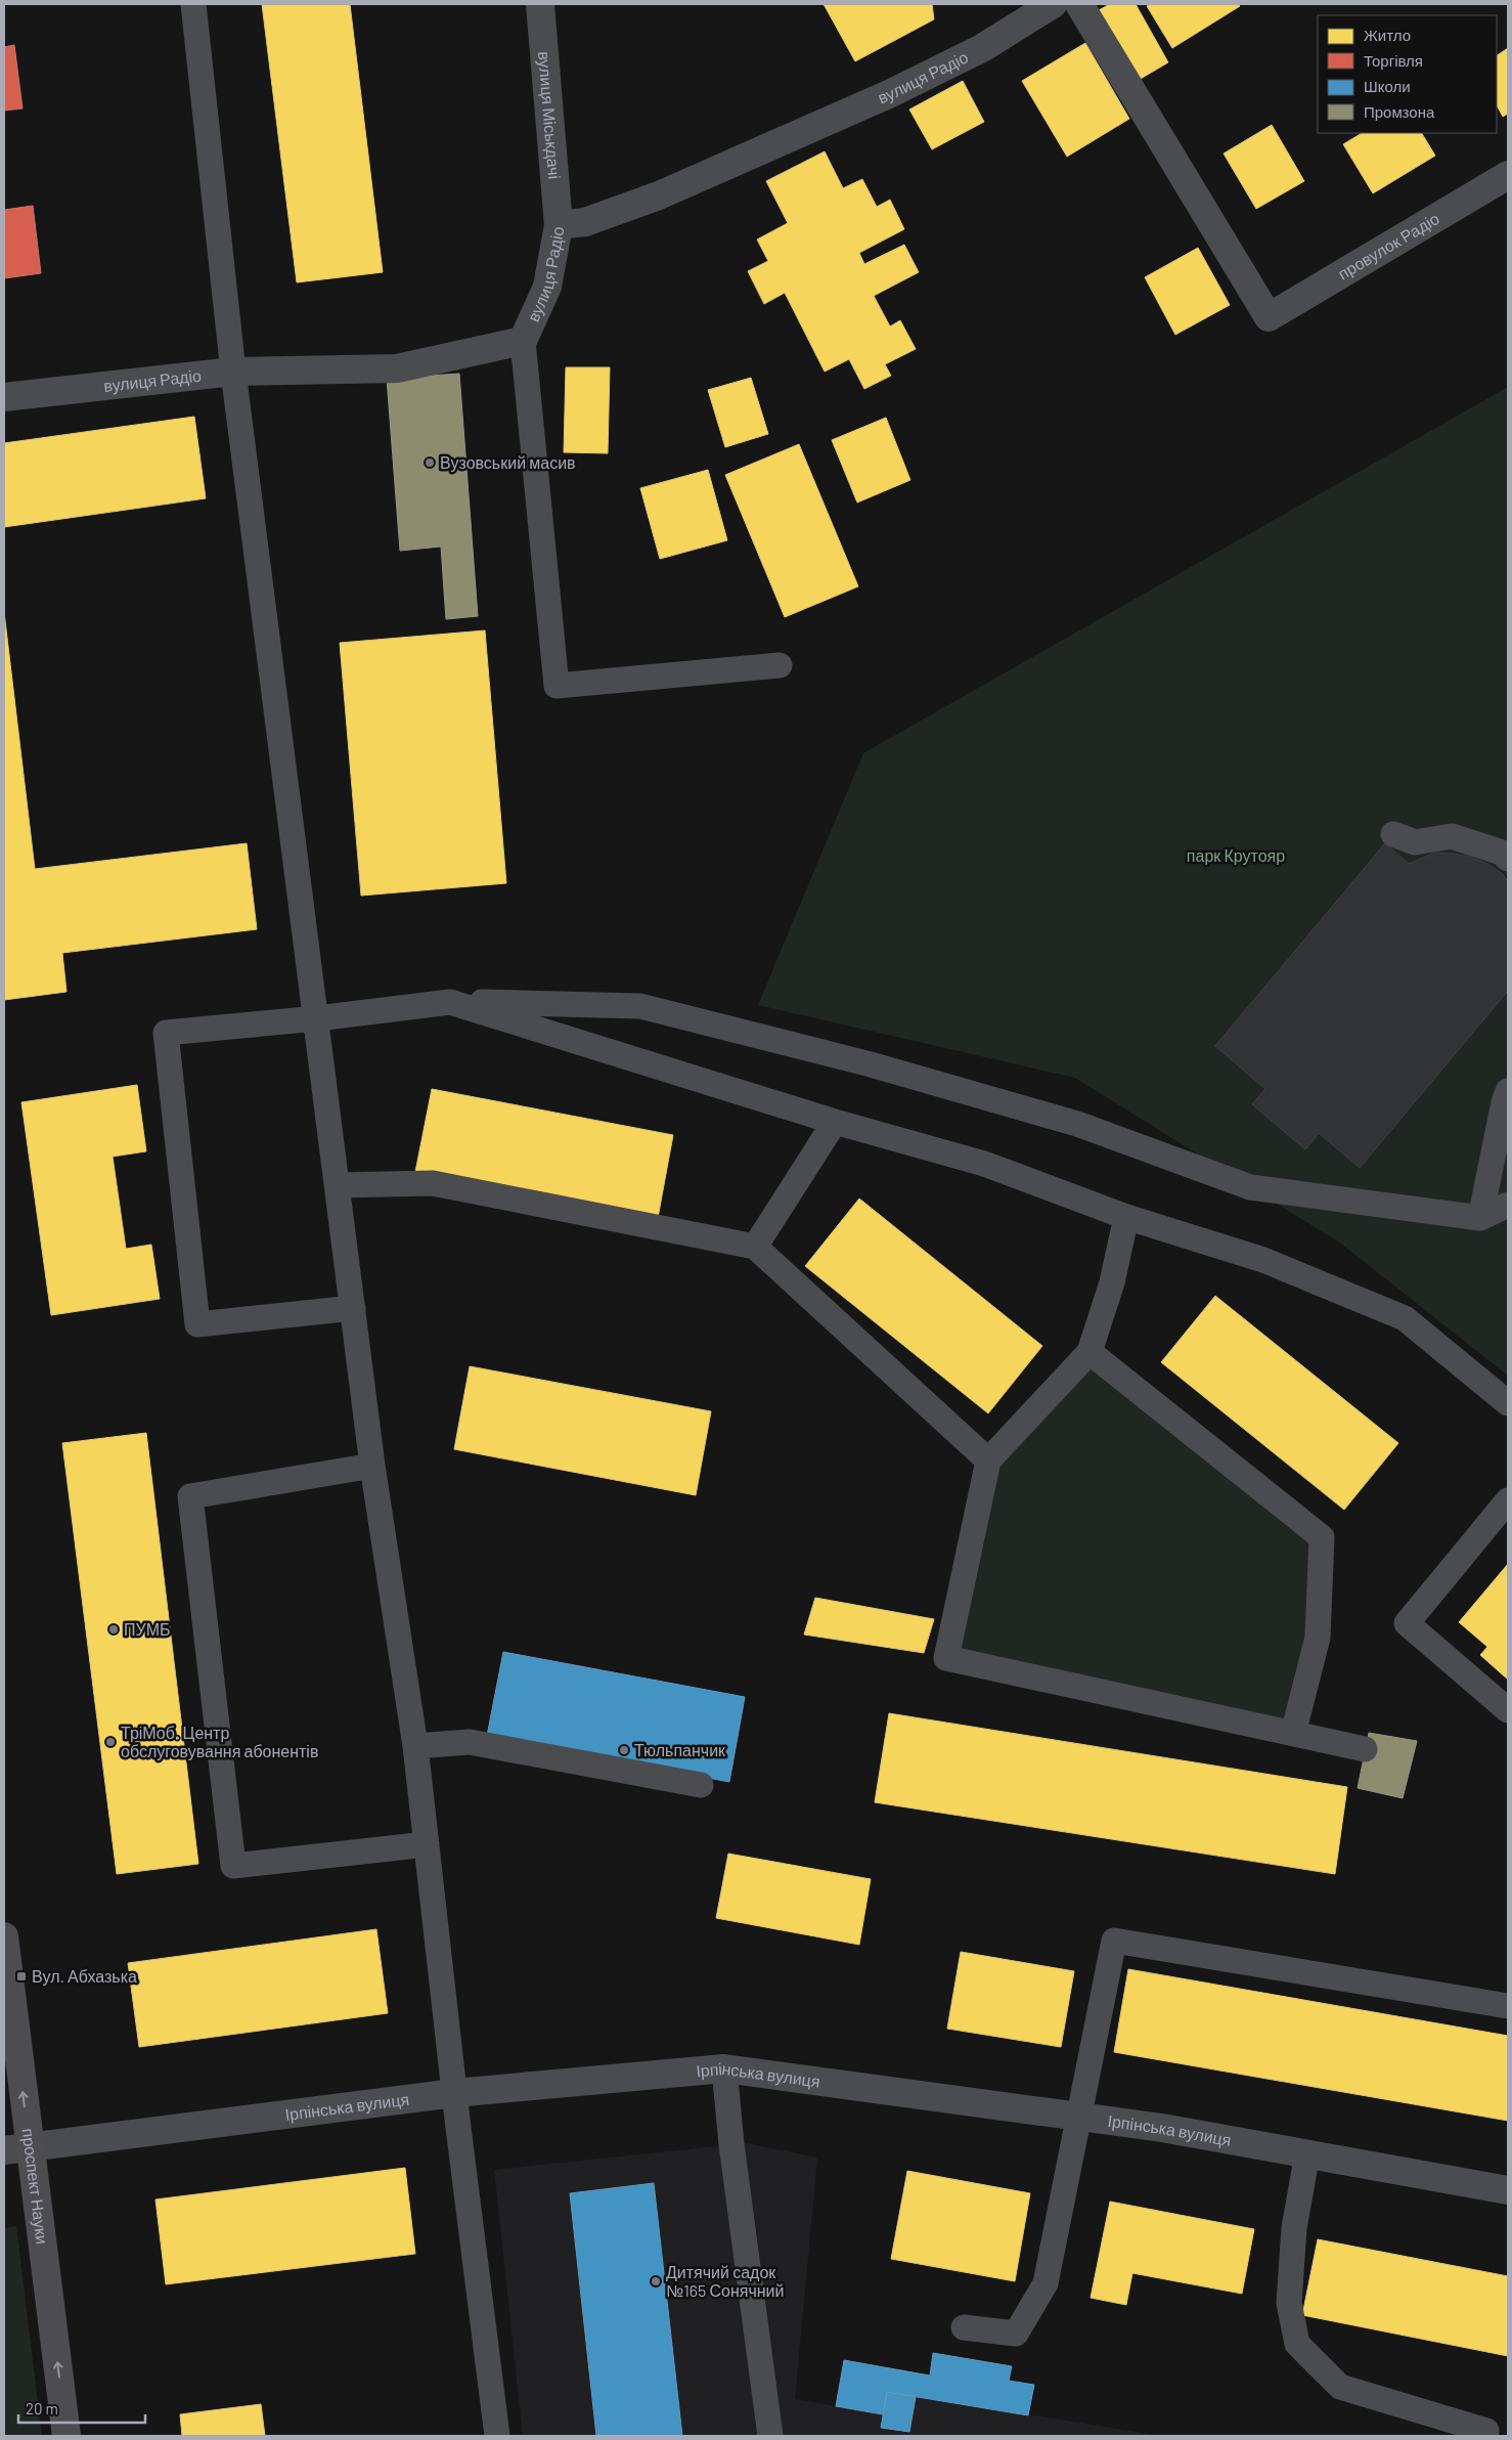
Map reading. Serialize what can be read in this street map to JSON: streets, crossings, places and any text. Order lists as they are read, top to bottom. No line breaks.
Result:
{"streets":{"main road":["проспект Науки"],"street":["вулиця Радіо","вулиця Міськдачі","провулок Радіо","Ірпінська вулиця"]},"crossings":[["вулиця Радіо","вулиця Міськдачі"],["Ірпінська вулиця","проспект Науки"]],"one_way":["проспект Науки"],"parks":["парк Крутояр"],"places":{"other":["Вузовський масив","ПУМБ","ТріМоб. Центр обслуговування абонентів","Тюльпанчик","Дитячий садок №165 Сонячний"],"transit":["Вул. Абхазька"]},"legend":["Житло","Торгівля","Школи","Промзона"],"scale_bar":"20 m"}
